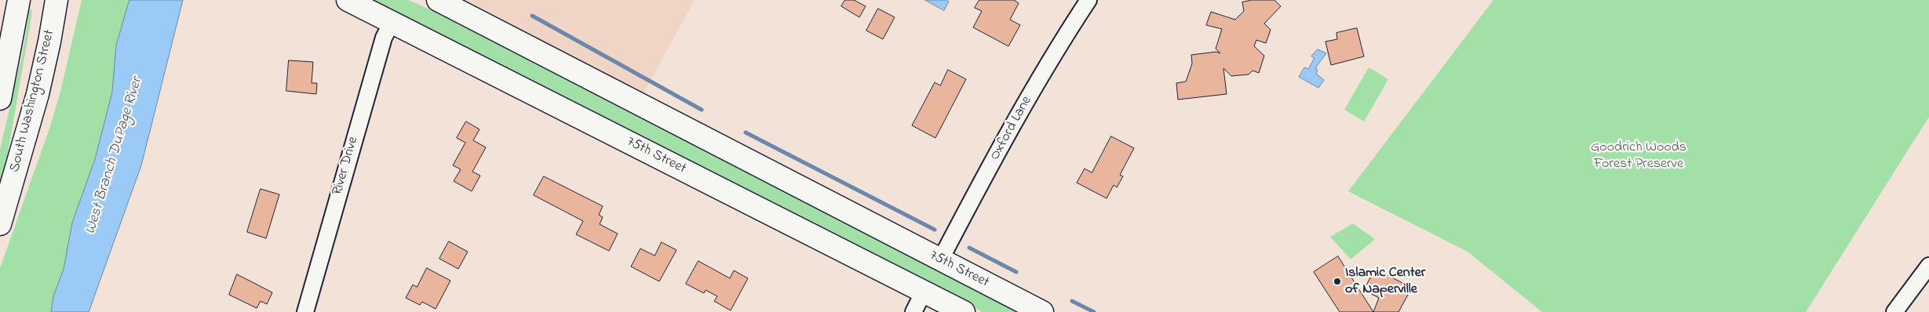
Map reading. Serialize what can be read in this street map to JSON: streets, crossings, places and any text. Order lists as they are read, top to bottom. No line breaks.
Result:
{"streets":{"main road":["South Washington Street","75th Street"],"street":["Oxford Lane","River Drive"]},"crossings":[["Oxford Lane","75th Street"],["75th Street","River Drive"]],"water":["West Branch DuPage River"],"parks":["Goodrich Woods Forest Preserve"],"places":["Islamic Center of Naperville"]}
